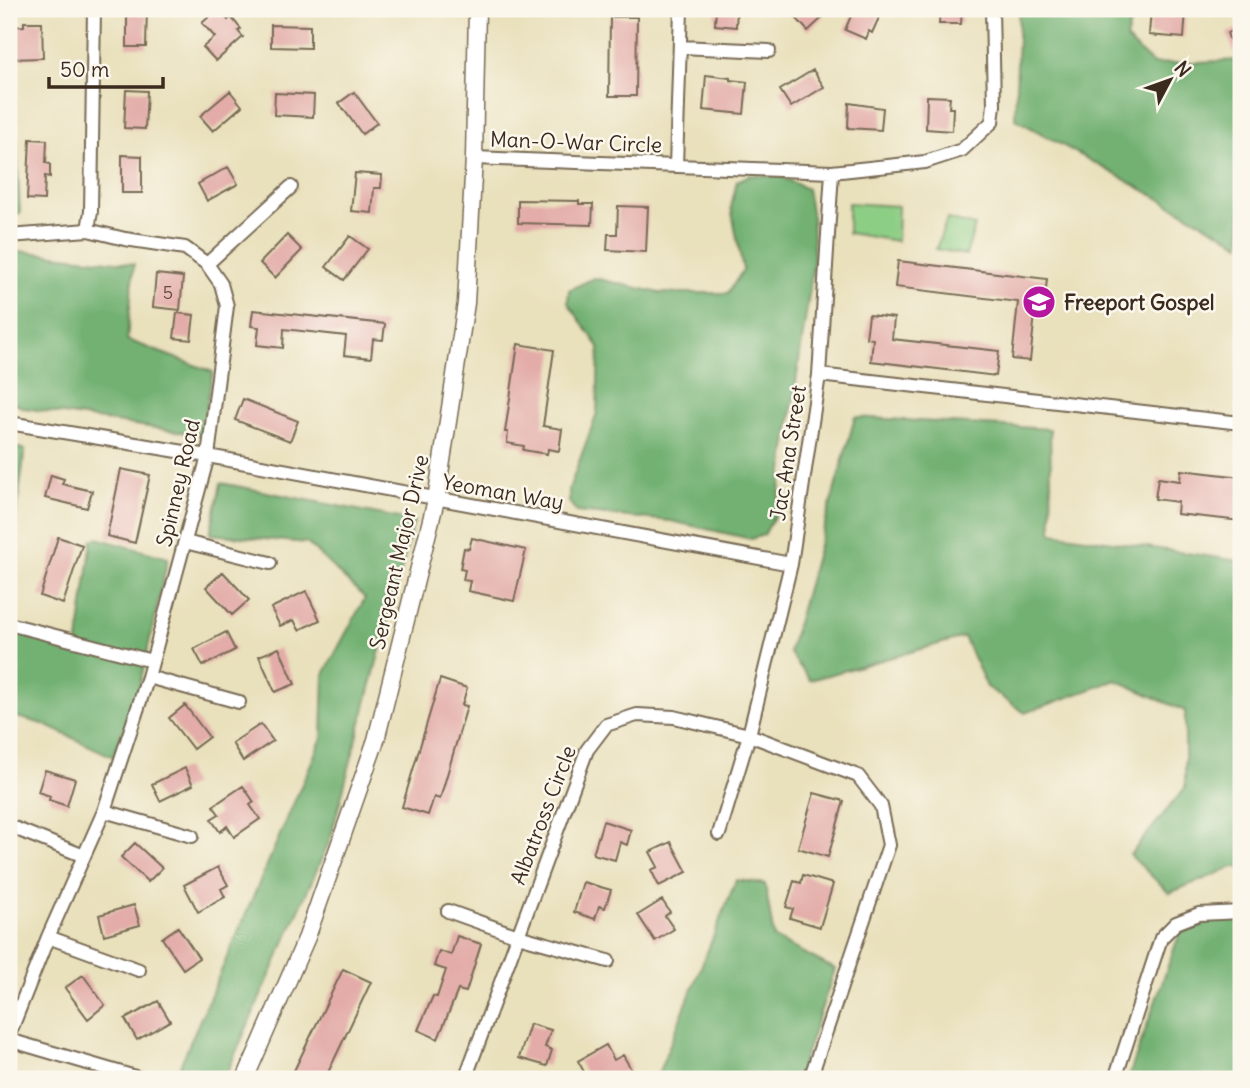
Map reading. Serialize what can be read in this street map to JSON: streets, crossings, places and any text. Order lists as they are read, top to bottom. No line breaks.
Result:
{"streets":{"street":["Man-O-War Circle","Jac Ana Street","Spinney Road","Yeoman Way","Sergeant Major Drive","Albatross Circle"]},"crossings":[["Man-O-War Circle","Jac Ana Street"],["Man-O-War Circle","Sergeant Major Drive"],["Jac Ana Street","Yeoman Way"],["Jac Ana Street","Albatross Circle"],["Spinney Road","Yeoman Way"],["Yeoman Way","Sergeant Major Drive"]],"places":{"school or university":["Freeport Gospel"]},"house_numbers":["5"],"scale_bar":"50 m","north":"top right"}
